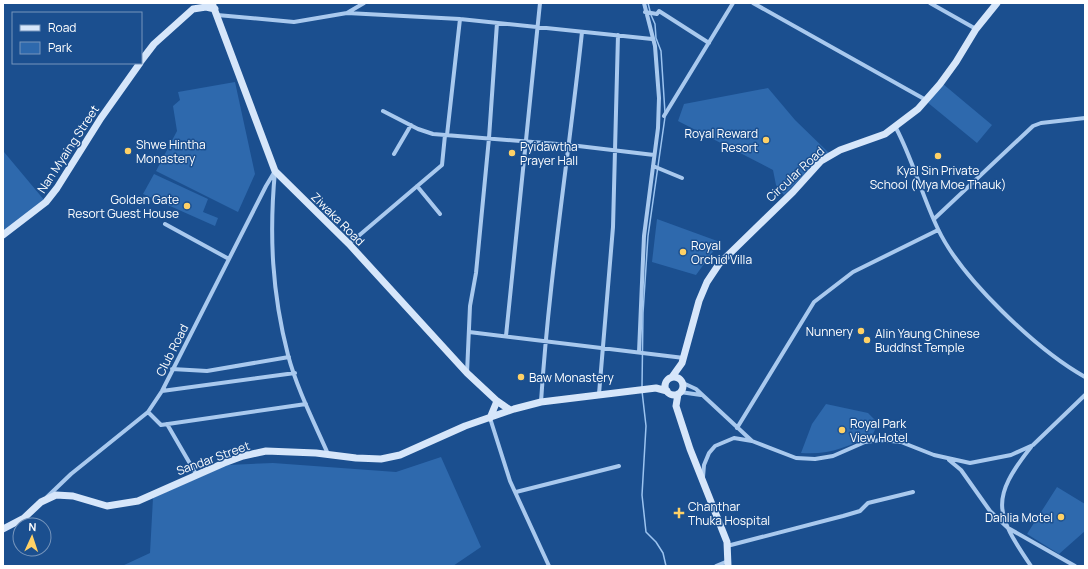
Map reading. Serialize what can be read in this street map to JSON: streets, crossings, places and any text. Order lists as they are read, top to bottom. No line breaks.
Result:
{"streets":{"street":["Nan Myaing Street","Circular Road","Ziwaka Road","Club Road","Sandar Street"]},"crossings":[["Ziwaka Road","Club Road"],["Ziwaka Road","Sandar Street"],["Club Road","Sandar Street"]],"places":{"other":["Royal Reward Resort","Shwe Hintha Monastery","Pyidawtha Prayer Hall","Kyal Sin Private School (Mya Moe Thauk)","Golden Gate Resort Guest House","Royal Orchid Villa","Nunnery","Alin Yaung Chinese Buddhst Temple","Baw Monastery","Royal Park View Hotel","Dahlia Motel"],"health":["Chanthar Thuka Hospital"]},"legend":["Road","Park"],"north":"top"}
